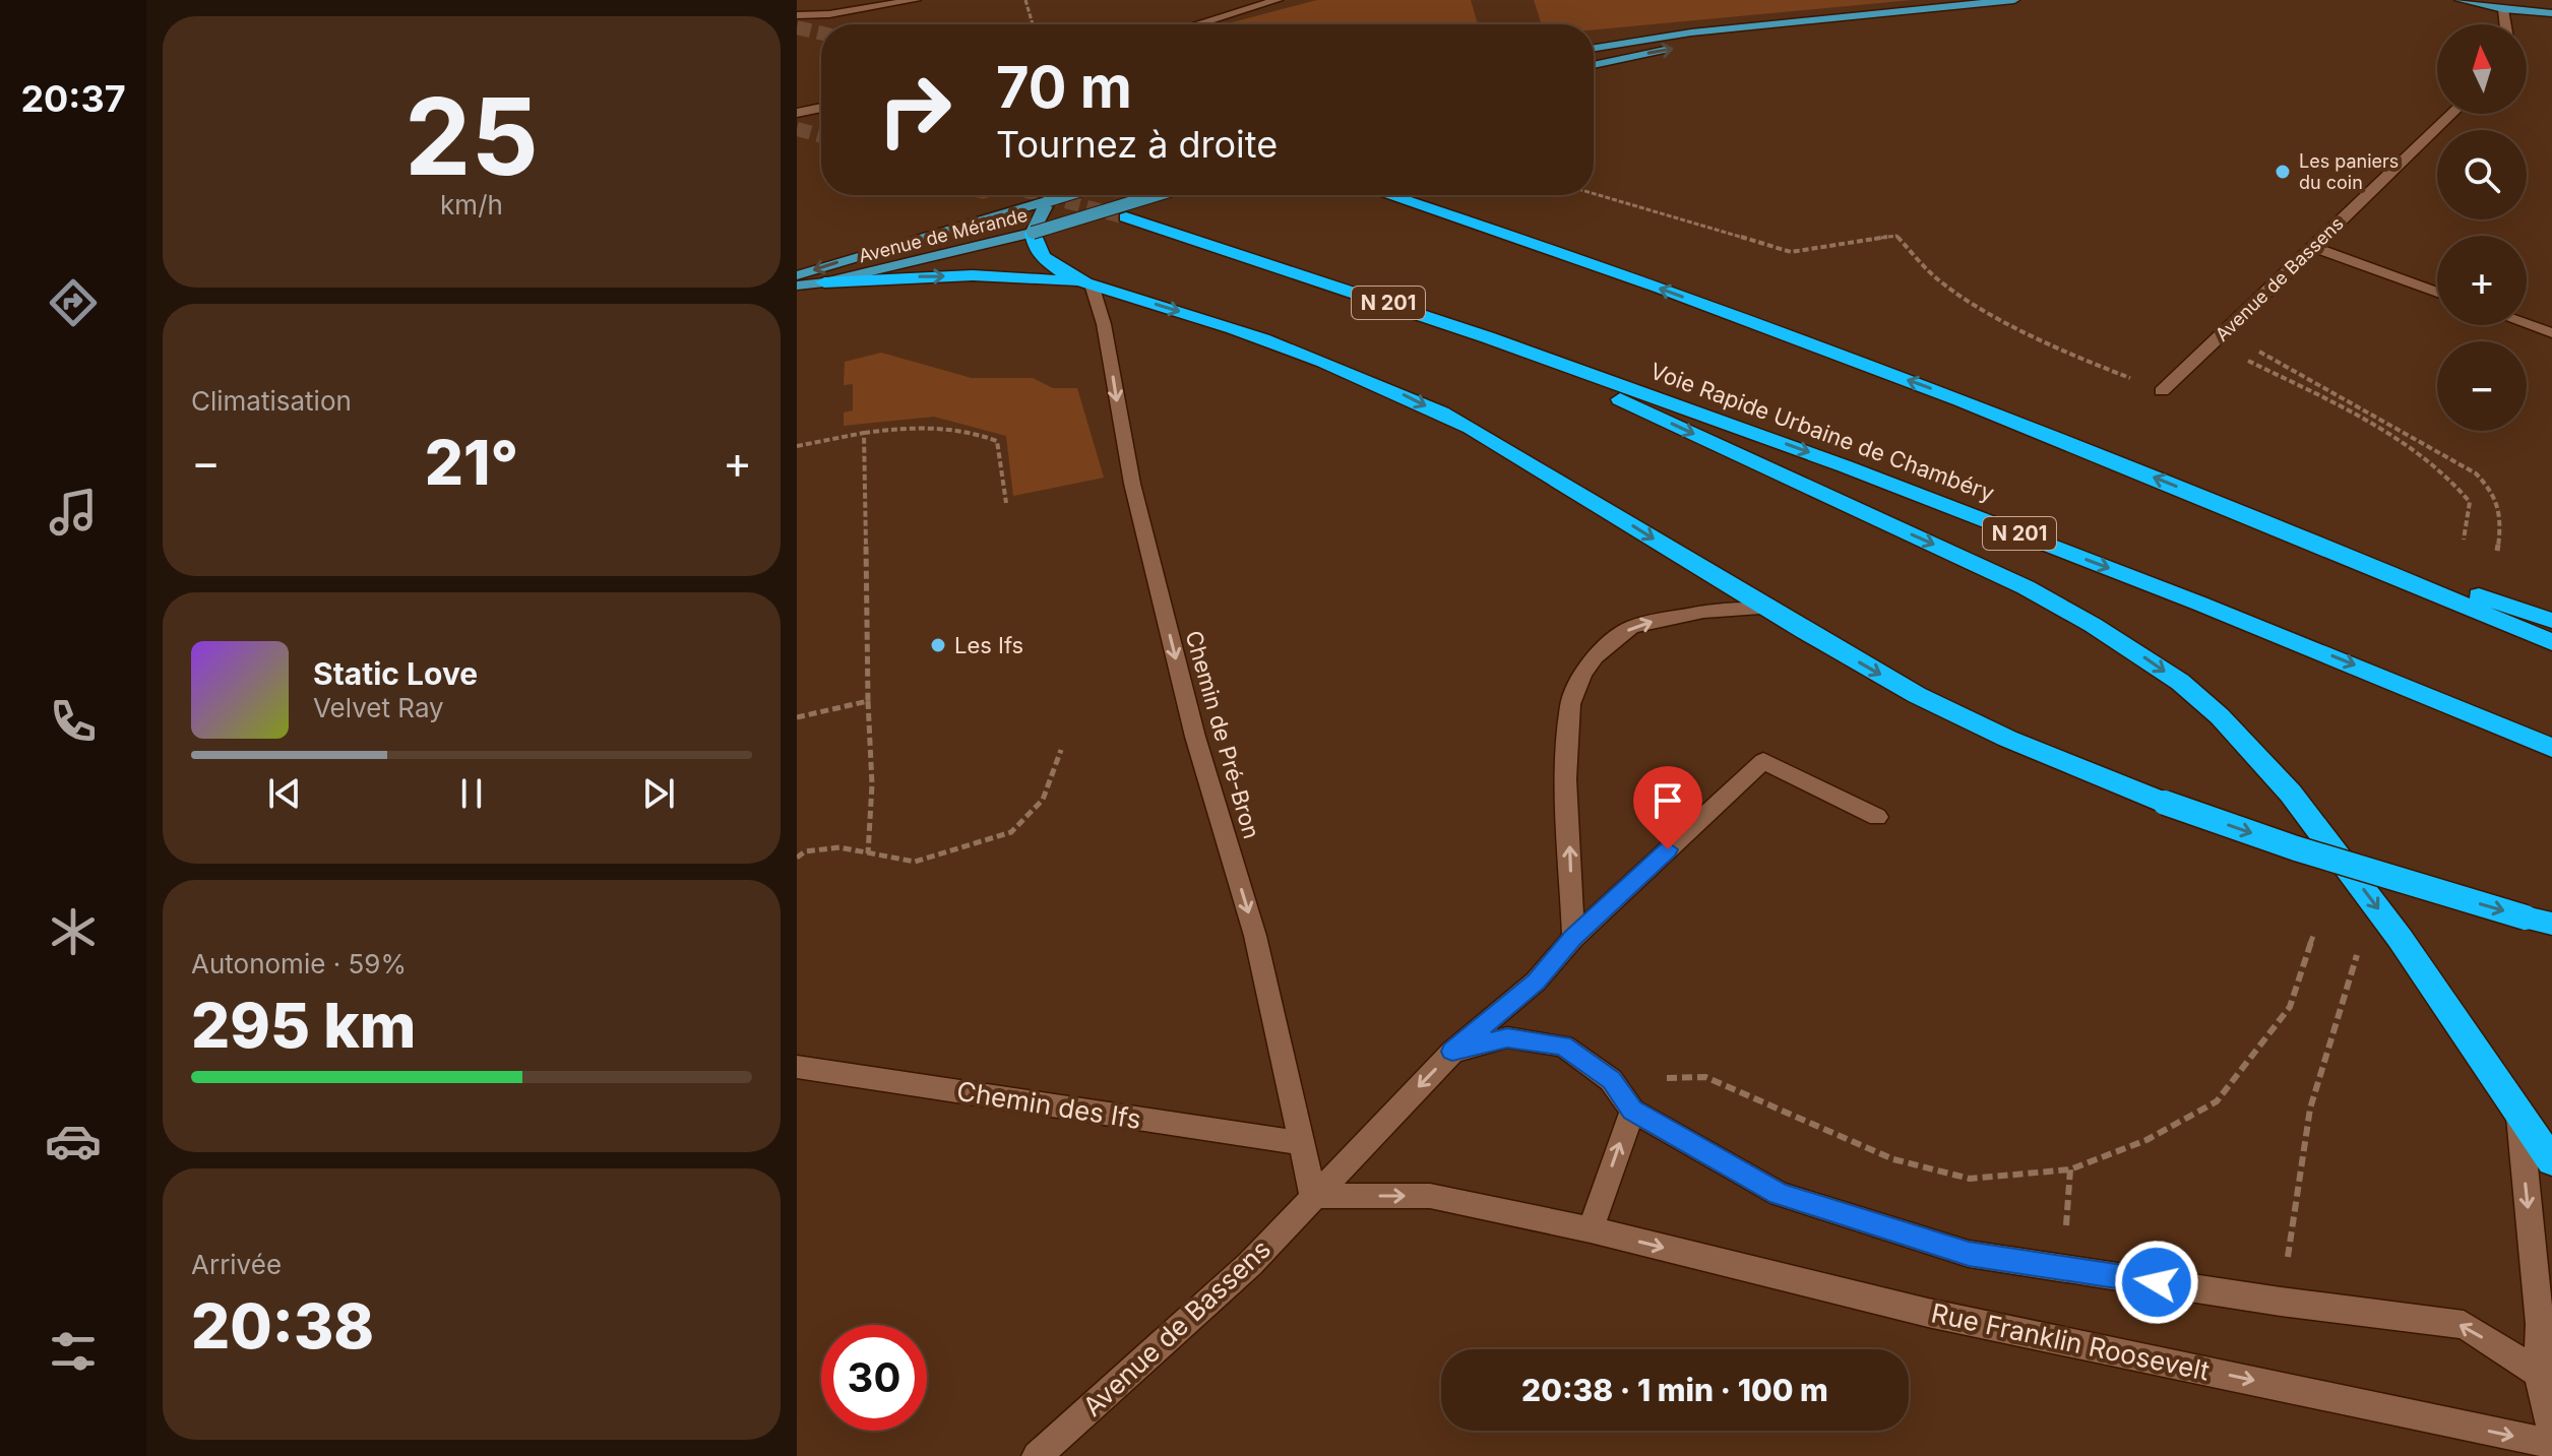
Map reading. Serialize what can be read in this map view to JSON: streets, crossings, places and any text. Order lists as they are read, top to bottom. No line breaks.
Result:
{"streets":{"highway":["N 201","Voie Rapide Urbaine de Chambéry"],"main road":["Avenue de Mérande"],"street":["Avenue de Bassens","Chemin de Pré-Bron","Chemin des Ifs","Rue Franklin Roosevelt"]},"crossings":[["Avenue de Bassens","Chemin de Pré-Bron"],["Avenue de Bassens","Rue Franklin Roosevelt"],["Chemin de Pré-Bron","Chemin des Ifs"],["Chemin de Pré-Bron","Rue Franklin Roosevelt"]],"one_way":["Chemin de Pré-Bron"],"places":["Les paniers du coin","Les Ifs"],"north":"top","page":{"tabs":"20:37","tile":[["25","km/h"],"Climatisation",["Autonomie · 59%","295 km"],["Arrivée","20:38"]],"map_buttons":["+","−"],"turn":["70 m","Tournez à droite"],"heat":["−","21°","+"],"song":["Static Love","Velvet Ray"],"limit":"30","trip":"20:38 · 1 min · 100 m"}}
